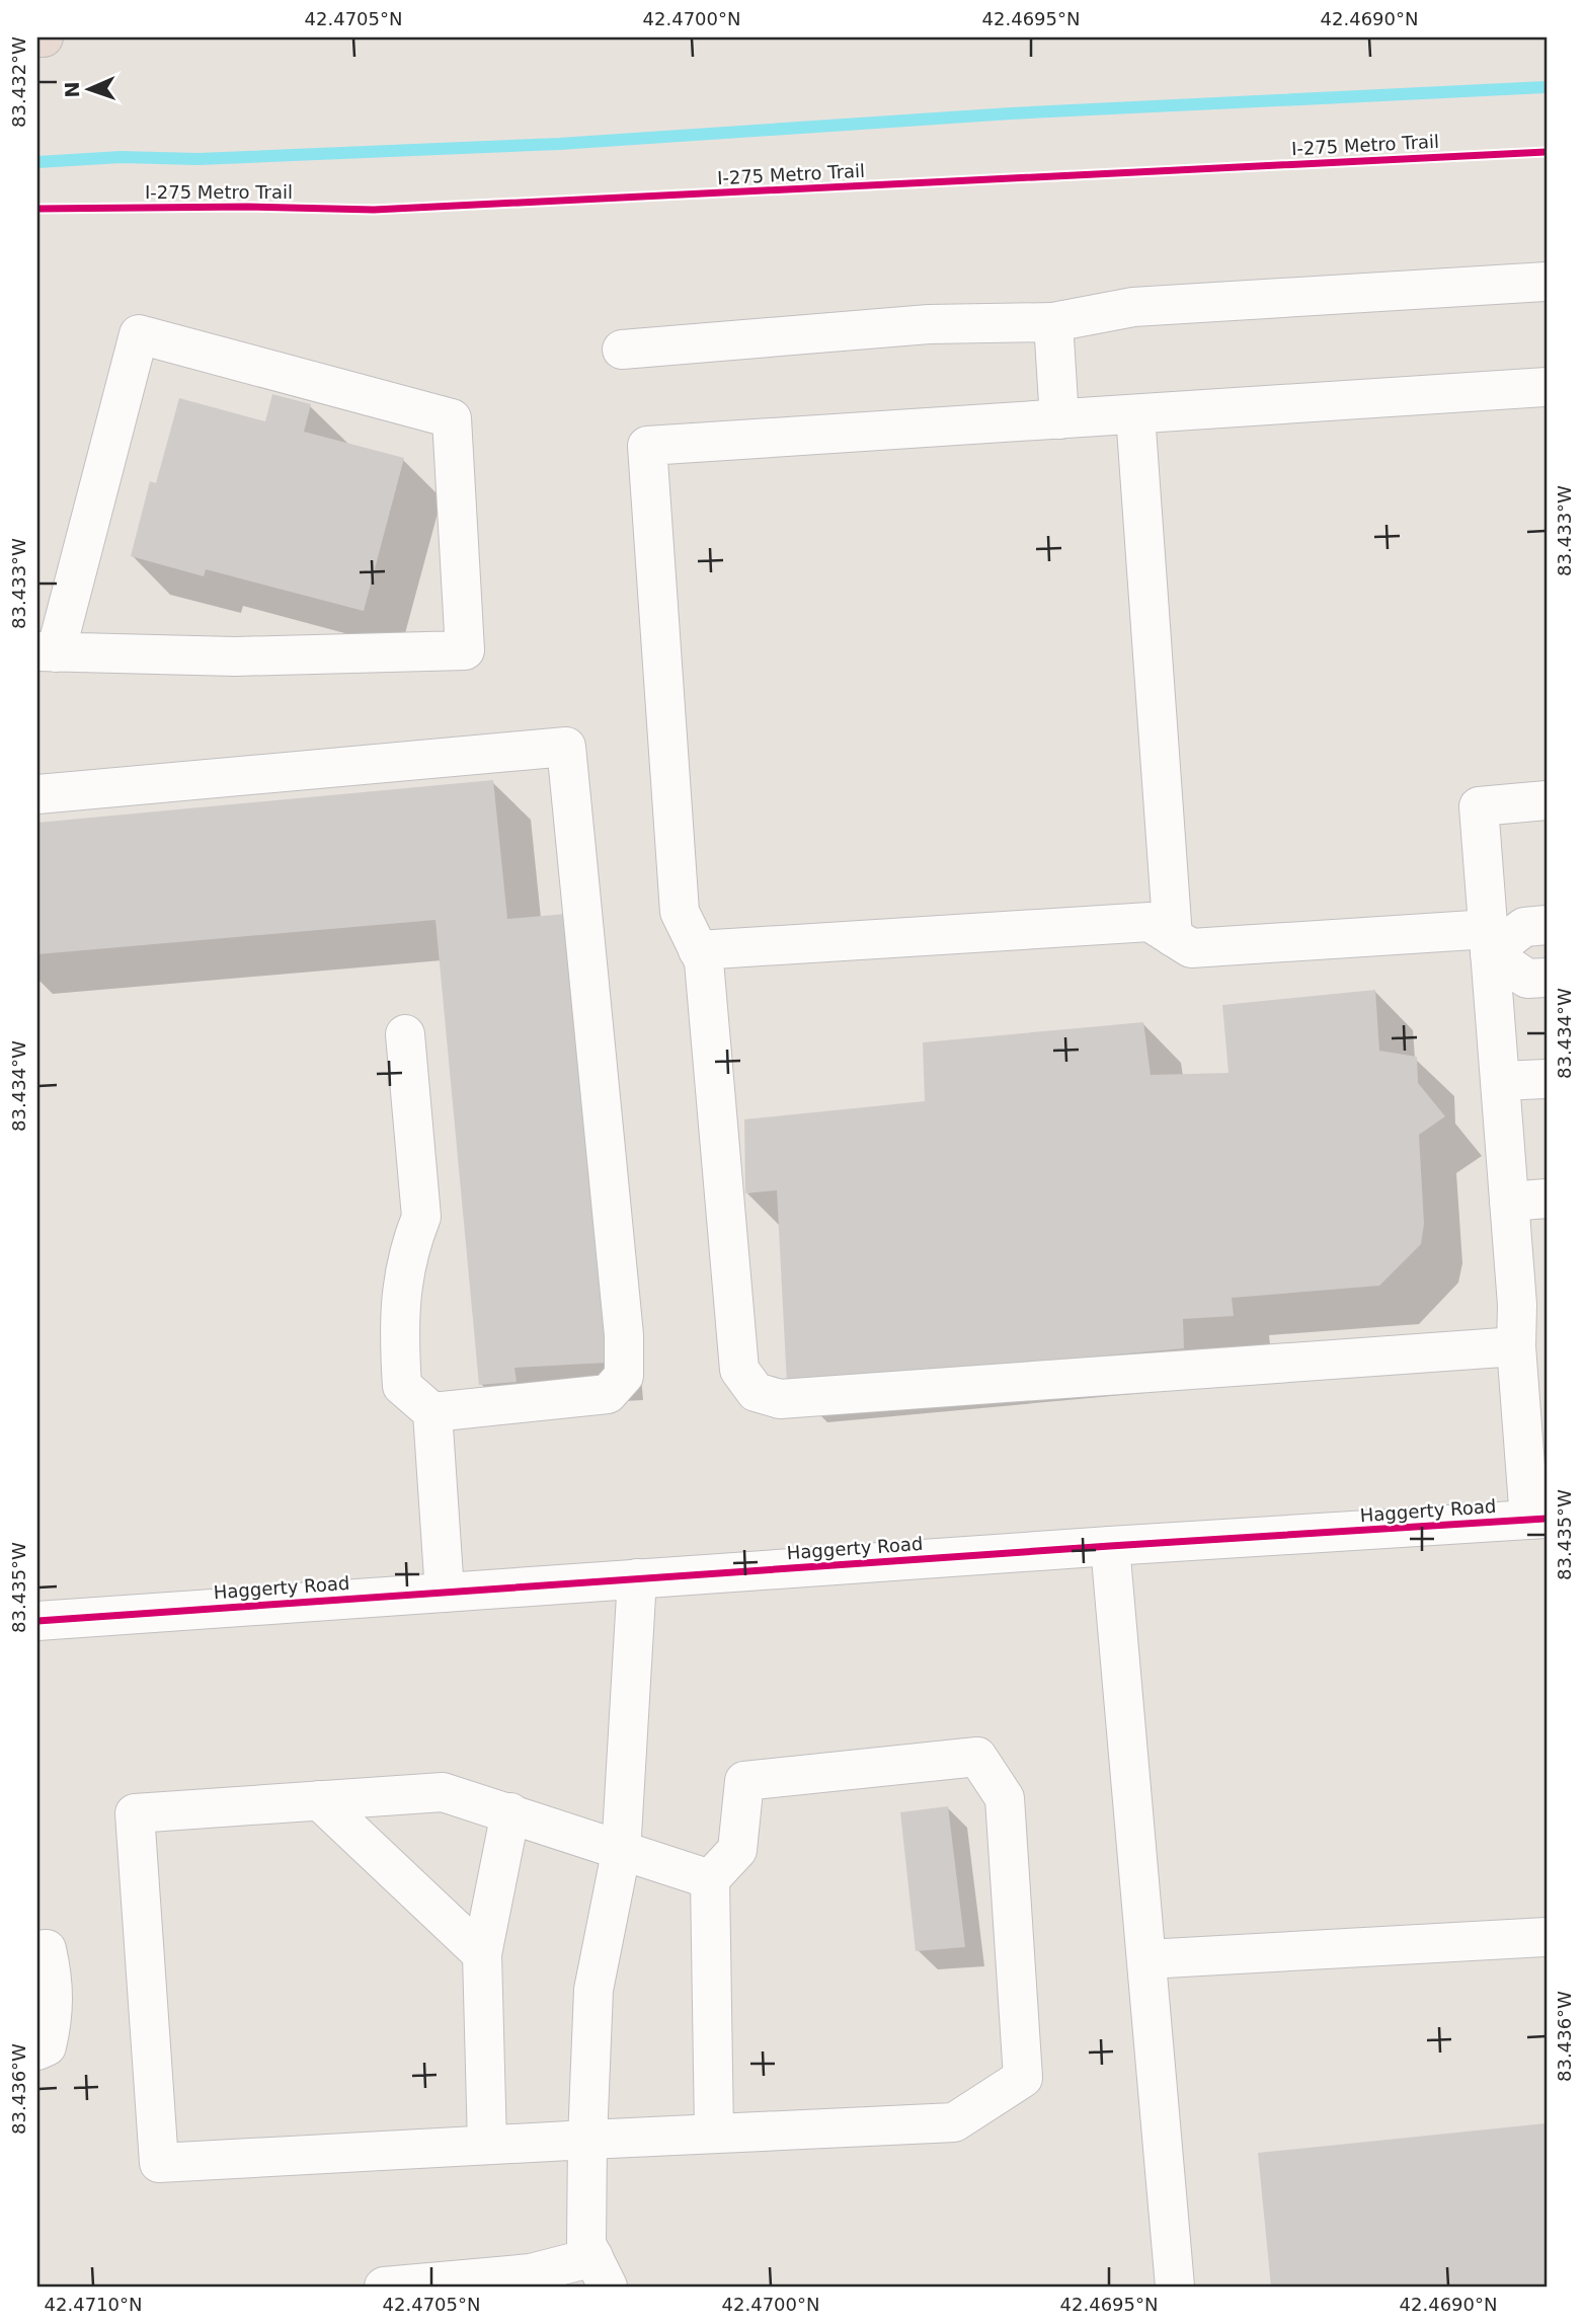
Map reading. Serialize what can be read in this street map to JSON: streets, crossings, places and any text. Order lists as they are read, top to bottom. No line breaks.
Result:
{"streets":{"street":["Haggerty Road"],"cycle path":["I-275 Metro Trail"]},"north":"left","coordinates":["42.4705°N","42.4700°N","42.4695°N","42.4690°N","83.432°W","83.433°W","83.434°W","83.435°W","83.436°W","42.4710°N"]}
